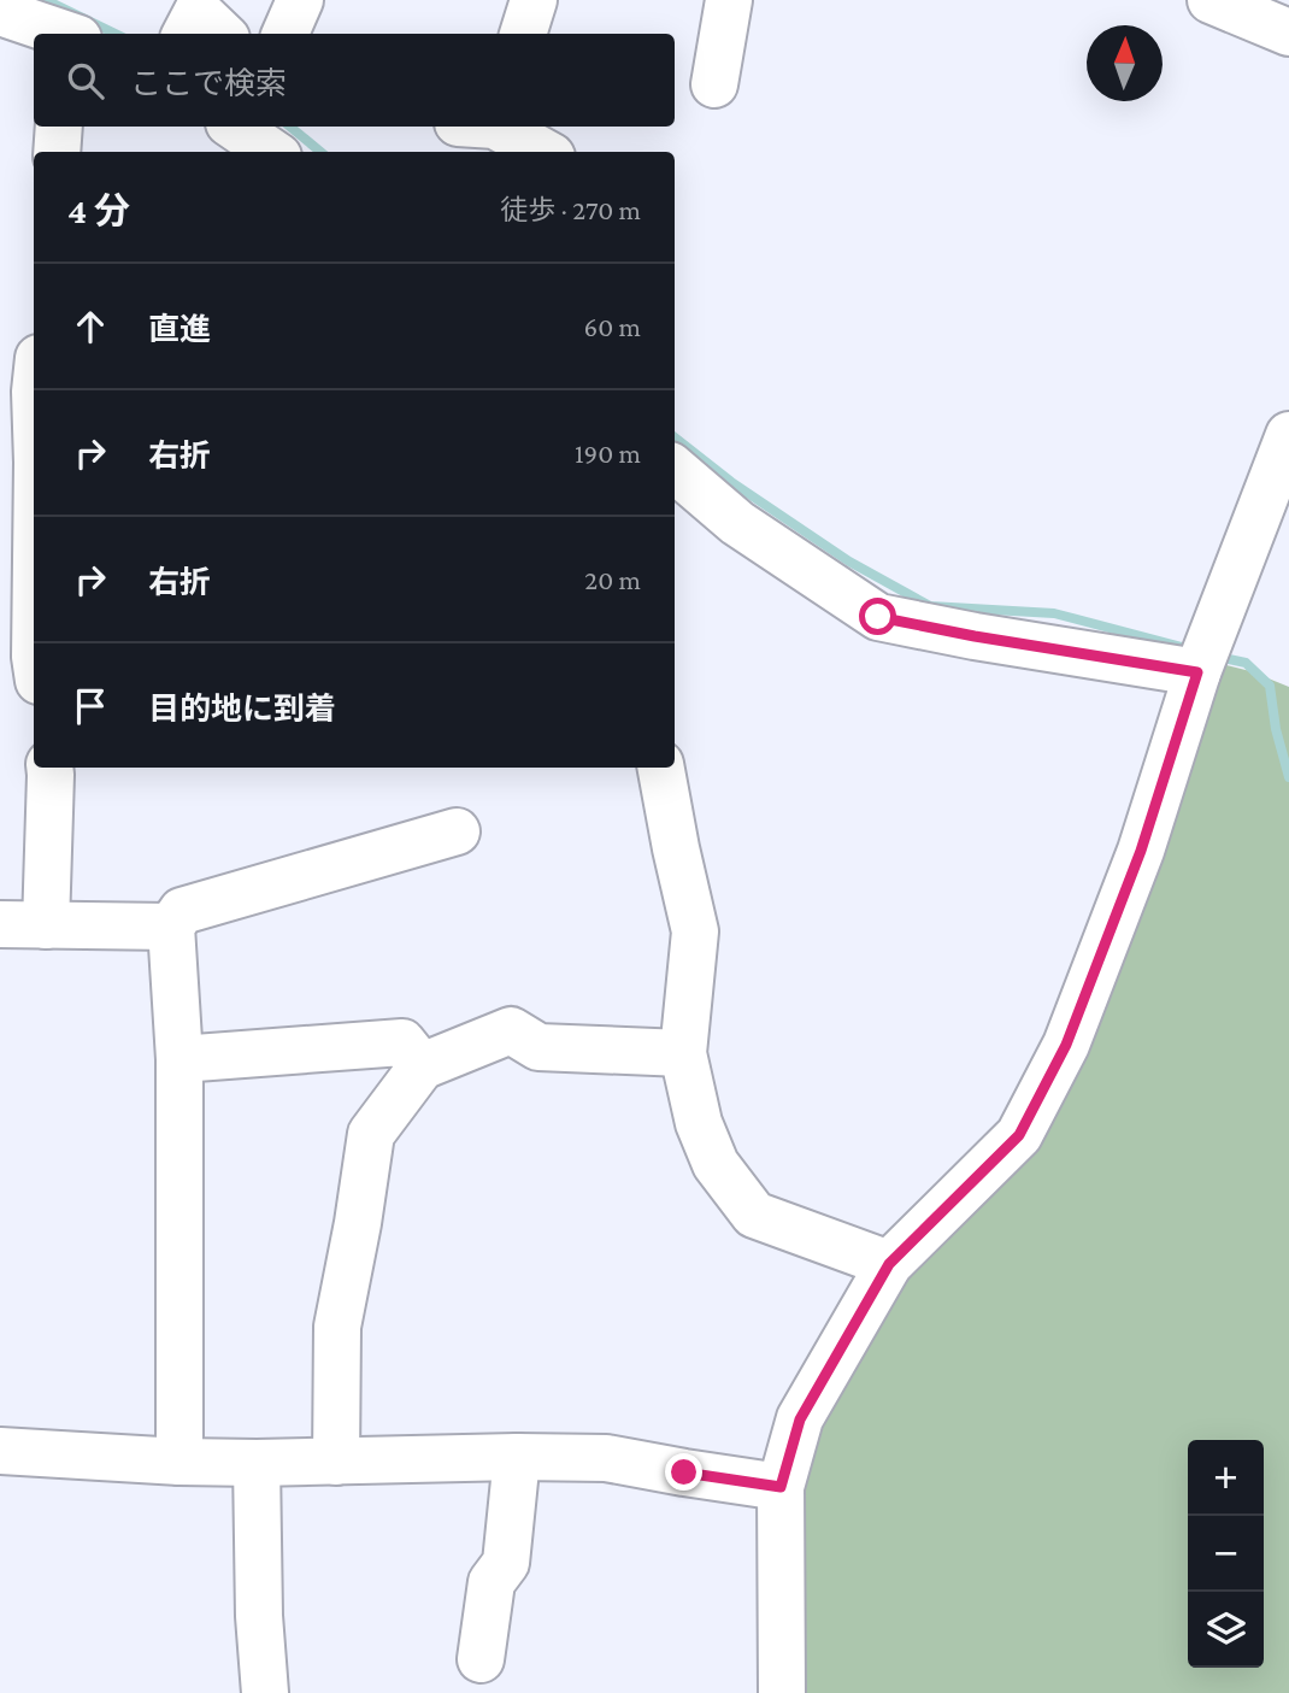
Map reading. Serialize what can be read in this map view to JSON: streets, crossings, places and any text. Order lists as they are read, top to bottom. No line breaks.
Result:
{"north":"top","page":{"search":"ここで検索","heading":["4 分","徒歩 · 270 m"],"list":[["直進","60 m"],["右折","190 m"],["右折","20 m"],"目的地に到着"],"map_buttons":["+","−"]}}
